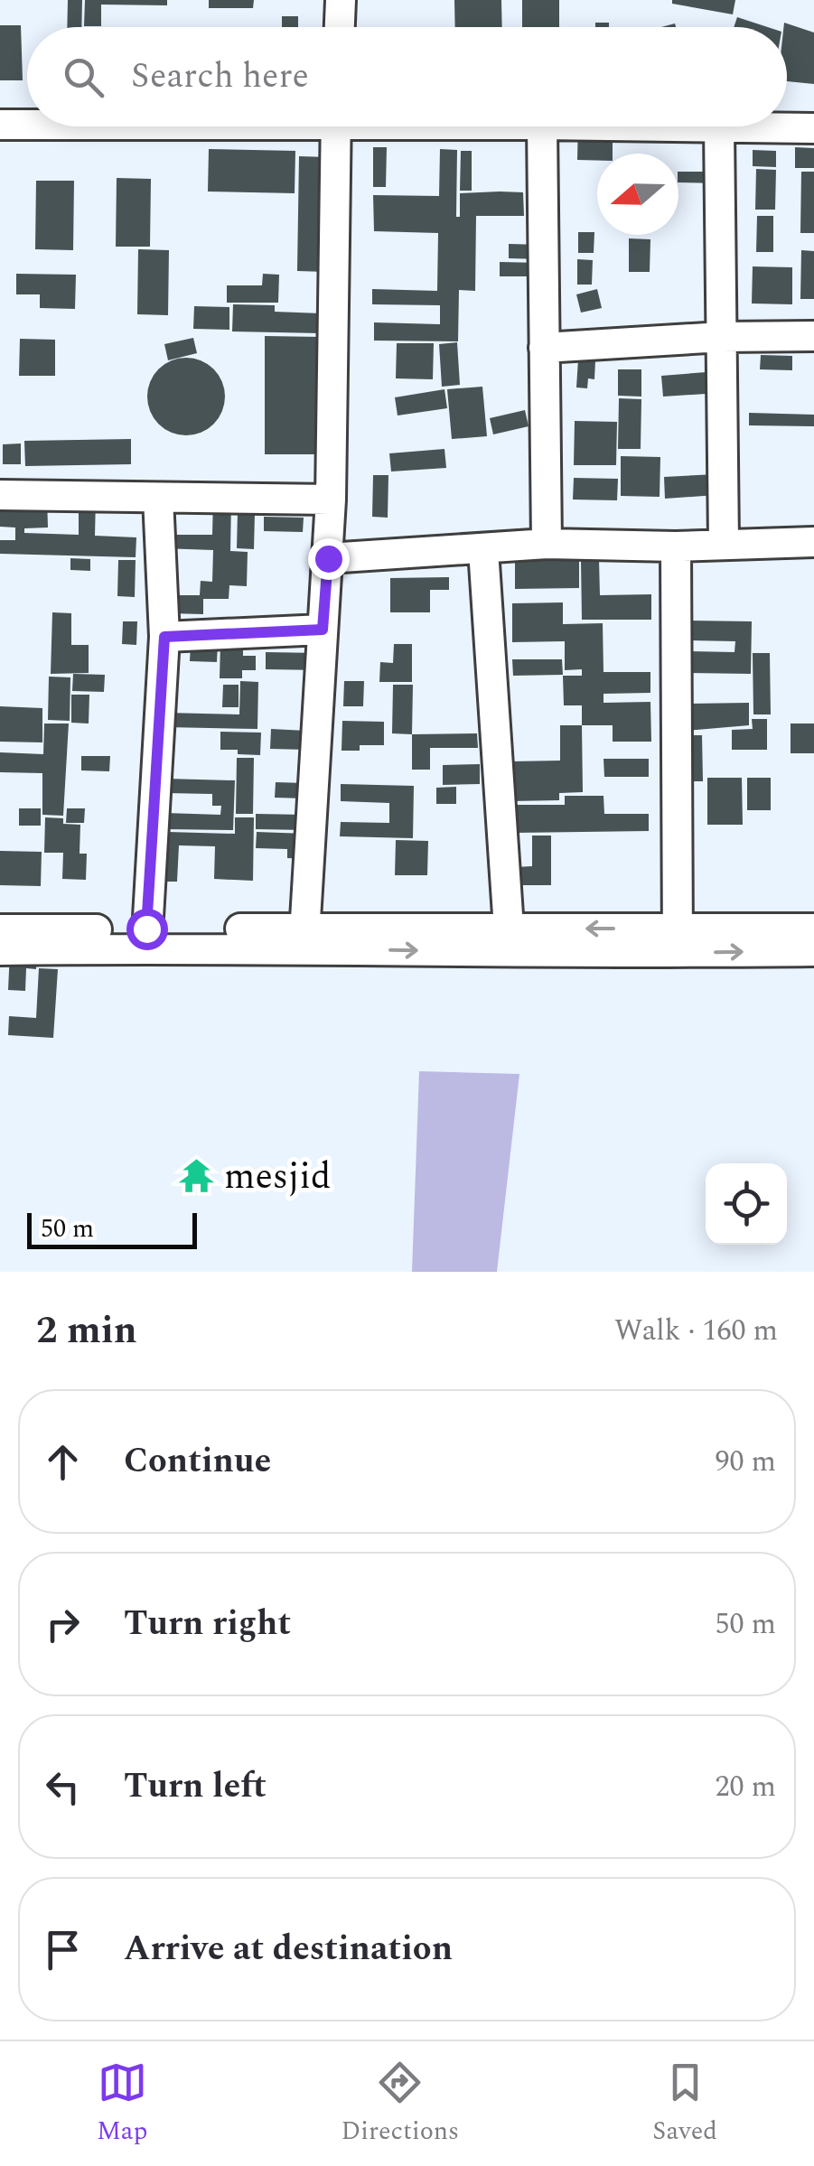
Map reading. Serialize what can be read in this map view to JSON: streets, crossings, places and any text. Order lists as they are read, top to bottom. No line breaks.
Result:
{"places":{"temple":["mesjid"]},"scale_bar":"50 m","north":"left","page":{"search":"Search here","scale":"50 m","heading":["2 min","Walk · 160 m"],"list":[["Continue","90 m"],["Turn right","50 m"],["Turn left","20 m"],"Arrive at destination"],"nav":["Map","Directions","Saved"]}}
